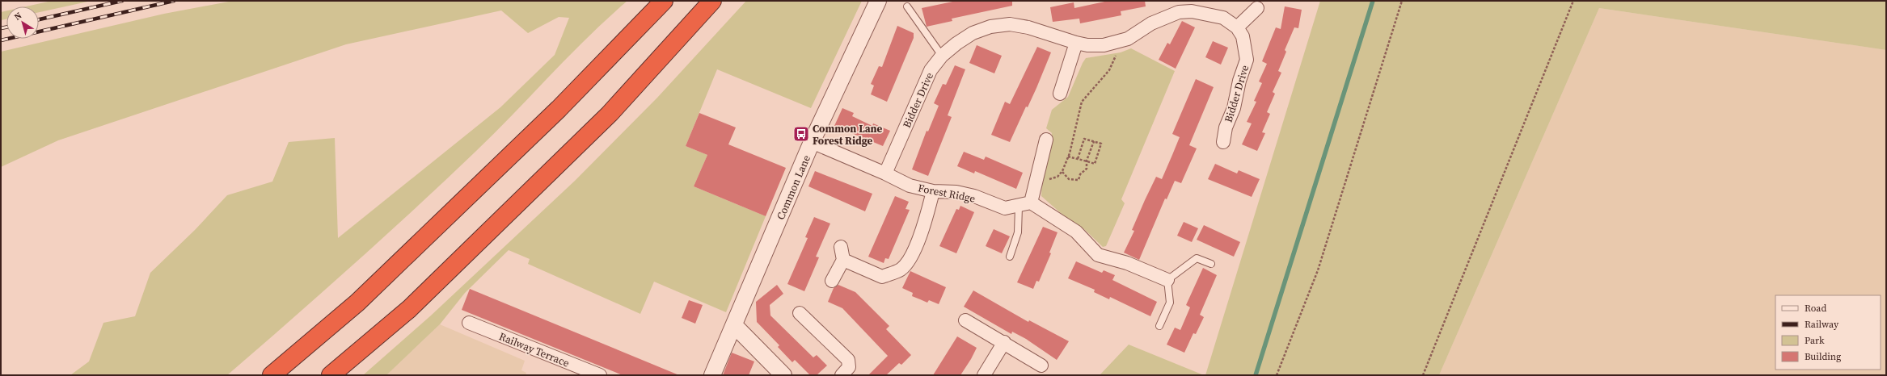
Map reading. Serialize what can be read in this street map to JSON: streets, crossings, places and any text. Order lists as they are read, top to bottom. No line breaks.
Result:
{"streets":{"street":["Bidder Drive","Common Lane","Forest Ridge","Railway Terrace"]},"crossings":[["Bidder Drive","Forest Ridge"],["Common Lane","Forest Ridge"]],"places":{"bus stop":["Common Lane Forest Ridge"]},"legend":["Road","Railway","Park","Building"],"north":"top left"}
